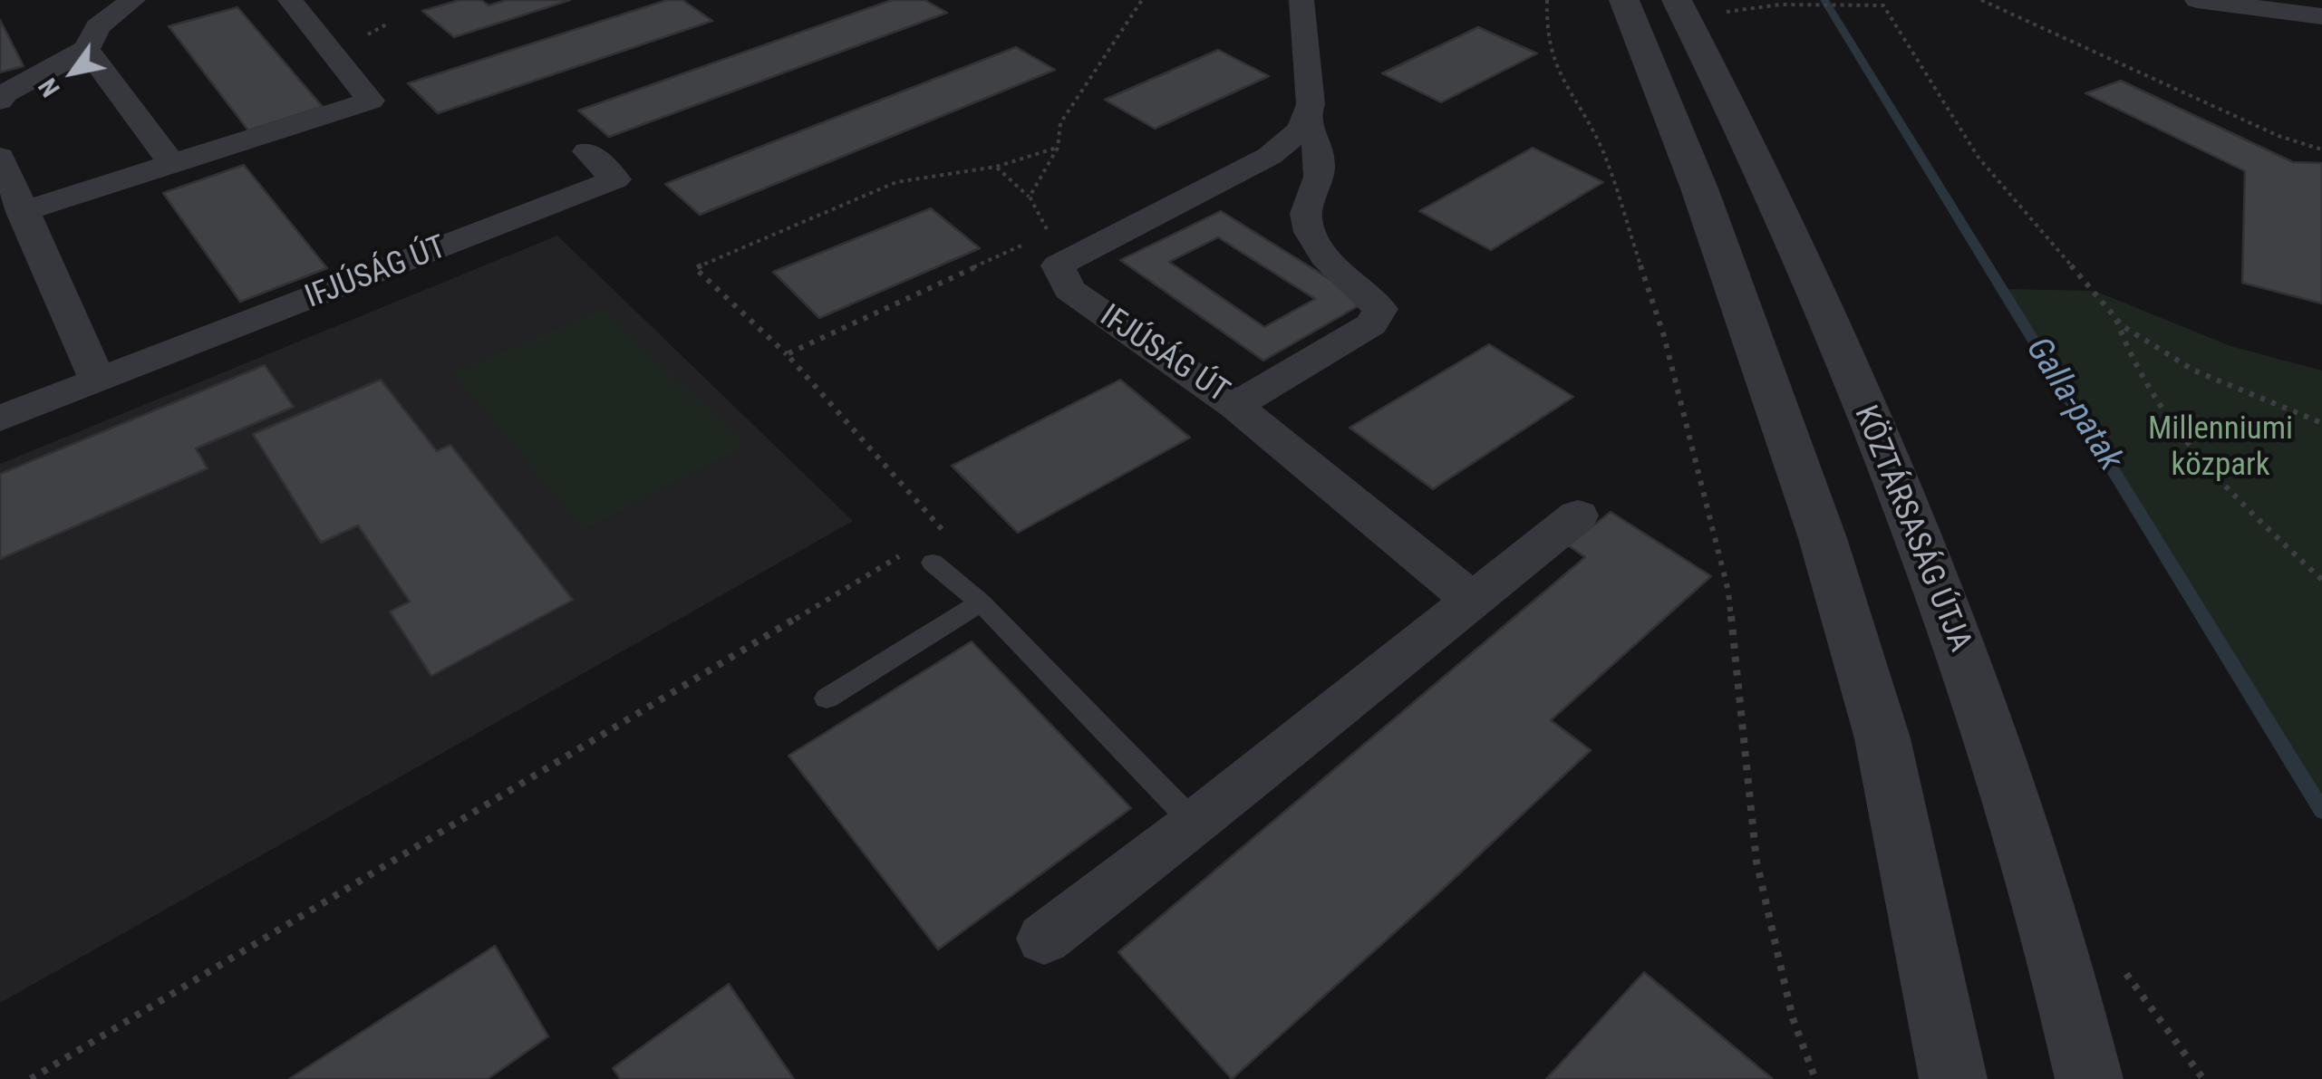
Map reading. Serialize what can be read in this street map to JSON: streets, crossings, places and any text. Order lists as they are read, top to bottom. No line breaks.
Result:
{"streets":{"street":["IFJÚSÁG ÚT","KÖZTÁRSASÁG ÚTJA"]},"water":["Galla-patak"],"parks":["Millenniumi közpark"],"north":"bottom left"}
